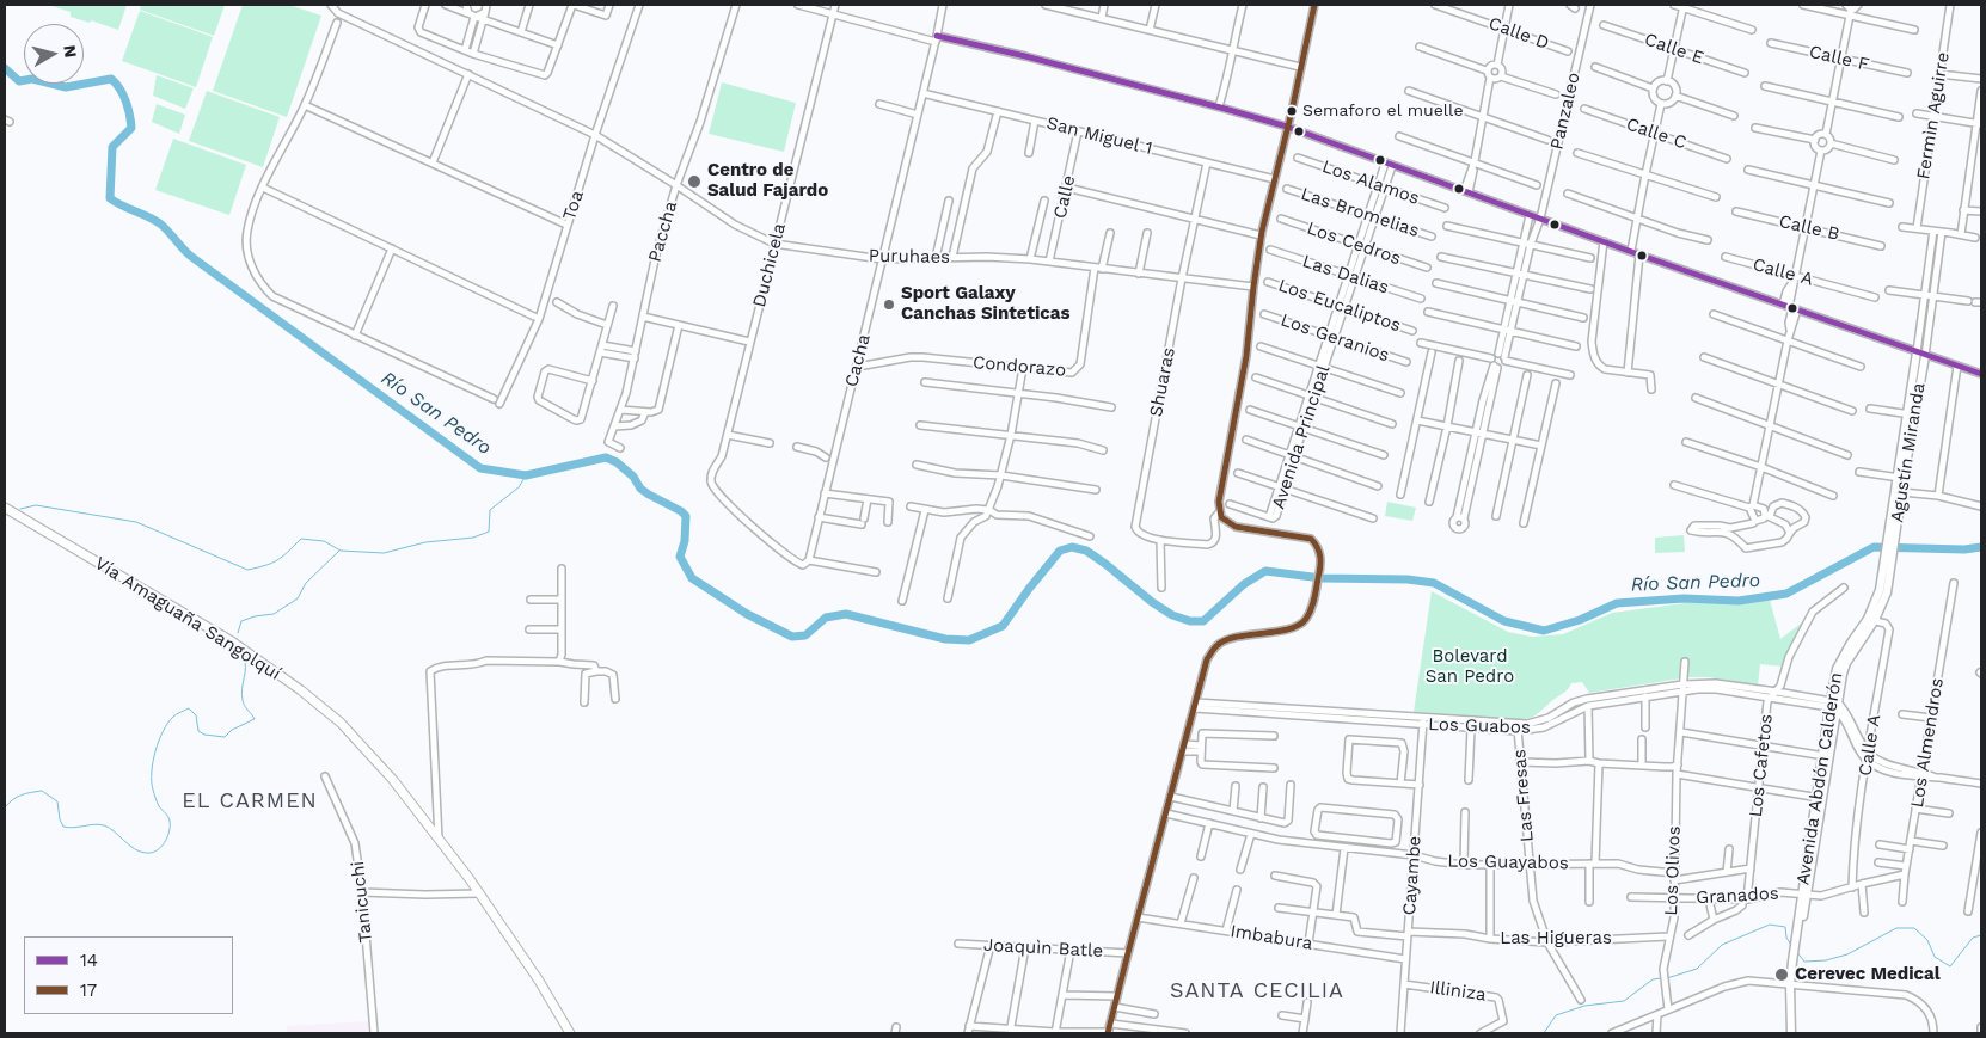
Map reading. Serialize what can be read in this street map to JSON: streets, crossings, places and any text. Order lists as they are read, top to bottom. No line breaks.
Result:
{"streets":{"highway":["Vía Amaguaña Sangolquí"],"main road":["Agustín Miranda","Avenida Abdón Calderón"],"street":["Calle D","Calle E","Calle F","Panzaleo","Fermìn Aguirre","Calle C","San Miguel 1","Los Alamos","Calle","Toa","Las Bromelias","Calle B","Paccha","Los Cedros","Puruhaes","Duchicela","Calle A","Las Dalias","Los Eucaliptos","Los Geranios","Cacha","Condorazo","Shuaras","Avenida Principal","Los Guabos","Los Almendros","Los Cafetos","Las Fresas","Los Guayabos","Los Olivos","Cayambe","Granados","Tanicuchi","Imbabura","Las Higueras","Joaquìn Batle","Illiniza"]},"crossings":[["San Miguel 1","Calle"],["San Miguel 1","Cacha"],["San Miguel 1","Shuaras"],["Los Alamos","Avenida Principal"],["Calle","Puruhaes"],["Toa","Puruhaes"],["Las Bromelias","Avenida Principal"],["Paccha","Puruhaes"],["Los Cedros","Avenida Principal"],["Puruhaes","Duchicela"],["Puruhaes","Cacha"],["Puruhaes","Condorazo"],["Puruhaes","Shuaras"],["Duchicela","Cacha"],["Calle A","Avenida Abdón Calderón"],["Calle A","Granados"],["Las Dalias","Avenida Principal"],["Los Eucaliptos","Avenida Principal"],["Los Geranios","Avenida Principal"],["Cacha","Condorazo"],["Agustín Miranda","Avenida Abdón Calderón"],["Los Guabos","Los Cafetos"],["Los Guabos","Avenida Abdón Calderón"],["Los Guabos","Las Fresas"],["Los Guabos","Los Olivos"],["Los Guabos","Cayambe"],["Los Almendros","Granados"],["Los Cafetos","Los Guayabos"],["Los Cafetos","Granados"],["Avenida Abdón Calderón","Granados"],["Las Fresas","Los Guayabos"],["Las Fresas","Las Higueras"],["Los Guayabos","Los Olivos"],["Los Guayabos","Cayambe"],["Los Olivos","Granados"],["Los Olivos","Las Higueras"],["Cayambe","Imbabura"],["Cayambe","Las Higueras"],["Cayambe","Illiniza"]],"districts":["EL CARMEN","SANTA CECILIA"],"water":["Río San Pedro"],"parks":["Bolevard San Pedro"],"places":["Semaforo el muelle","Centro de Salud Fajardo","Sport Galaxy Canchas Sinteticas","Cerevec Medical"],"lines":["transit line 17","transit line 14"],"legend":["14","17"],"north":"right"}
